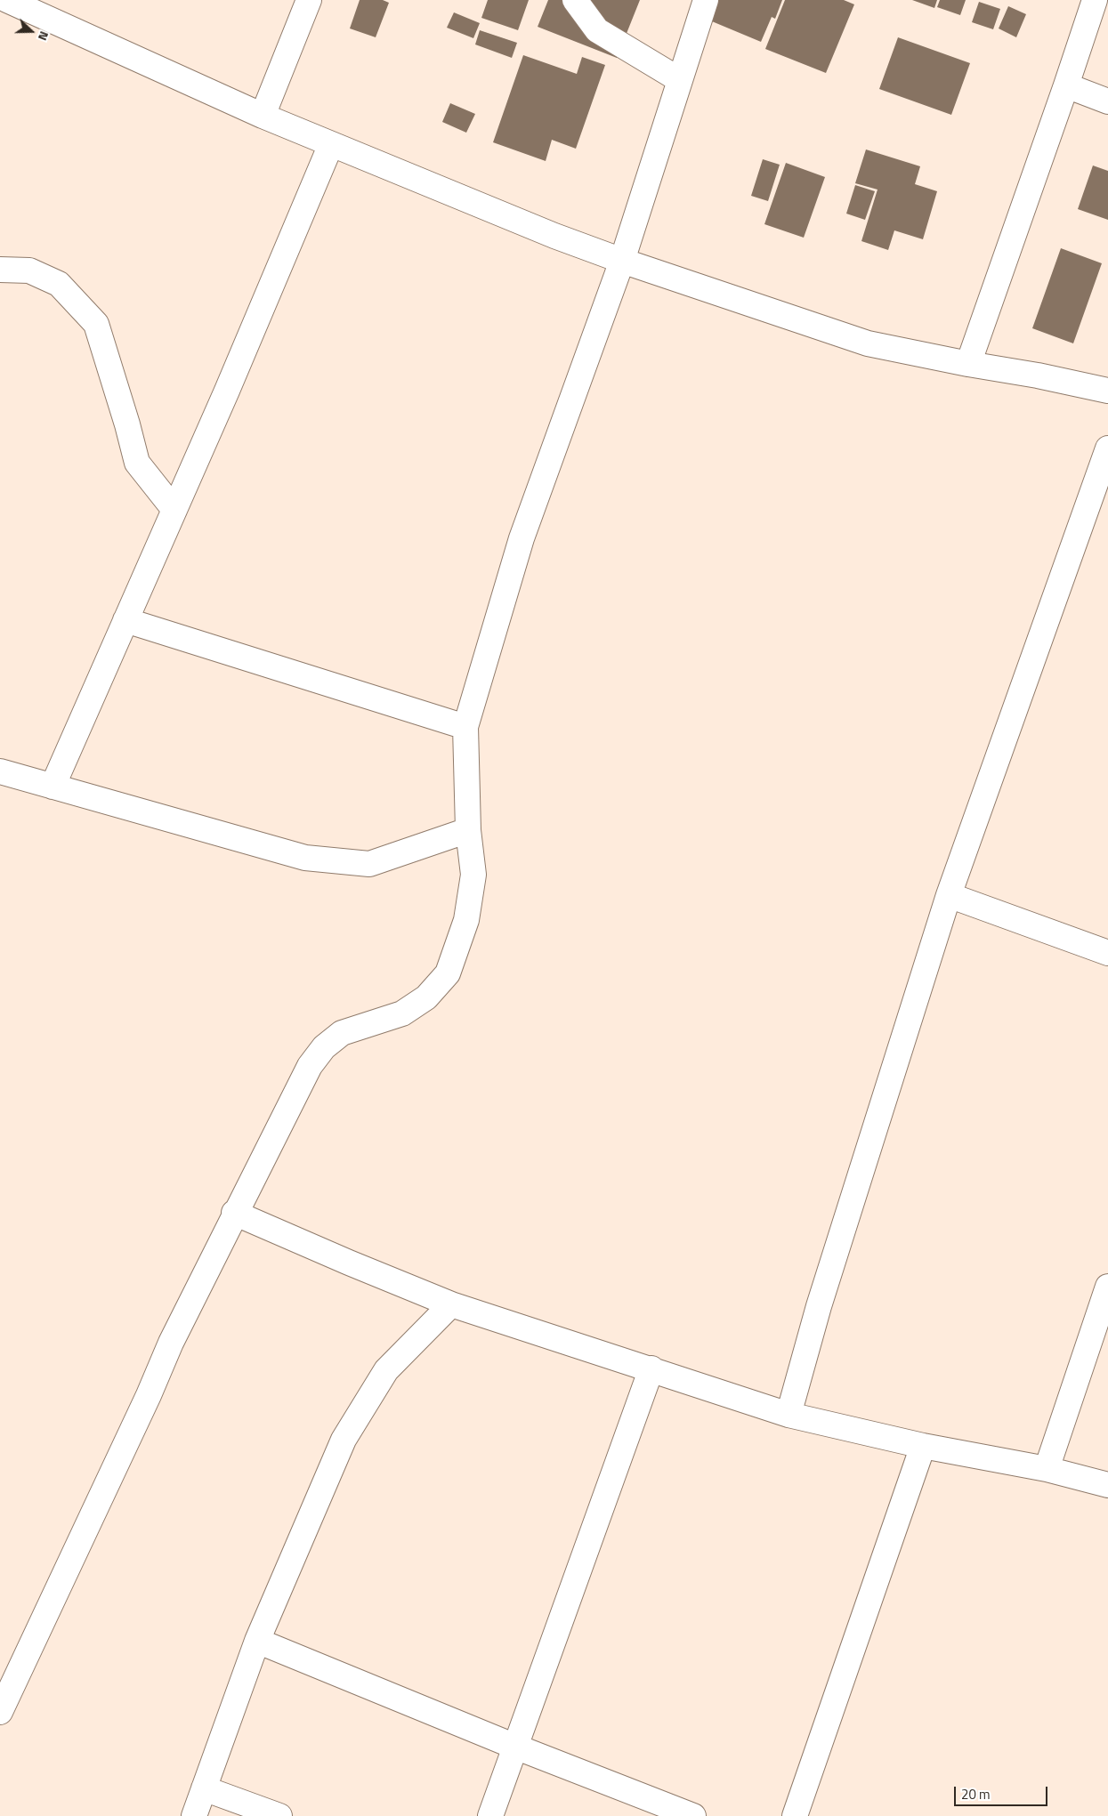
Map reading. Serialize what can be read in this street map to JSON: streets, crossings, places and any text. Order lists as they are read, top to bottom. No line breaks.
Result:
{"scale_bar":"20 m","north":"right"}
